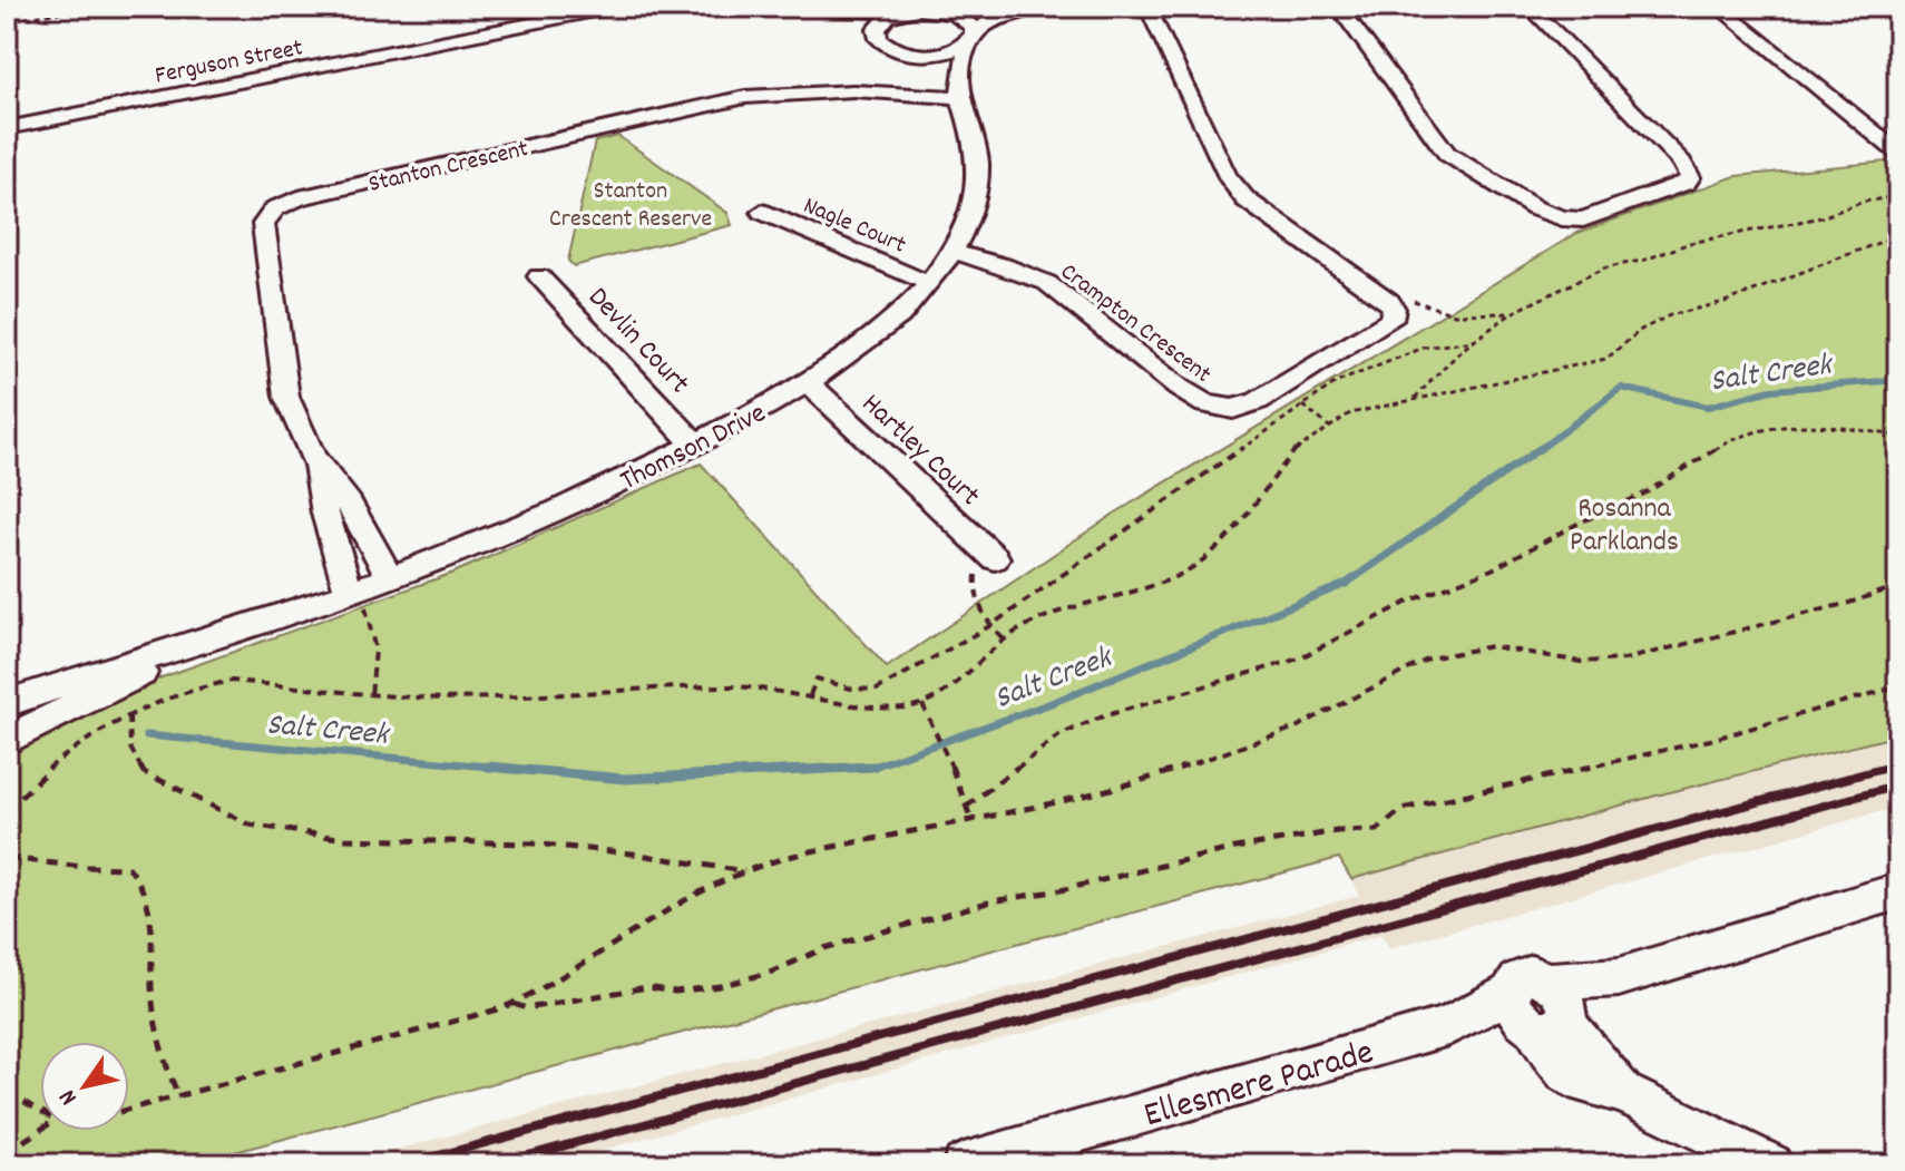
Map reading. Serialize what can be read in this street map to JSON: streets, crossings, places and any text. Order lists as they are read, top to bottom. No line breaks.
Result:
{"streets":{"street":["Ferguson Street","Stanton Crescent","Nagle Court","Crampton Crescent","Devlin Court","Thomson Drive","Hartley Court","Ellesmere Parade"]},"crossings":[["Stanton Crescent","Thomson Drive"],["Nagle Court","Thomson Drive"],["Crampton Crescent","Thomson Drive"],["Devlin Court","Thomson Drive"],["Thomson Drive","Hartley Court"]],"water":["Salt Creek"],"parks":["Stanton Crescent Reserve","Rosanna Parklands"],"north":"bottom left"}
